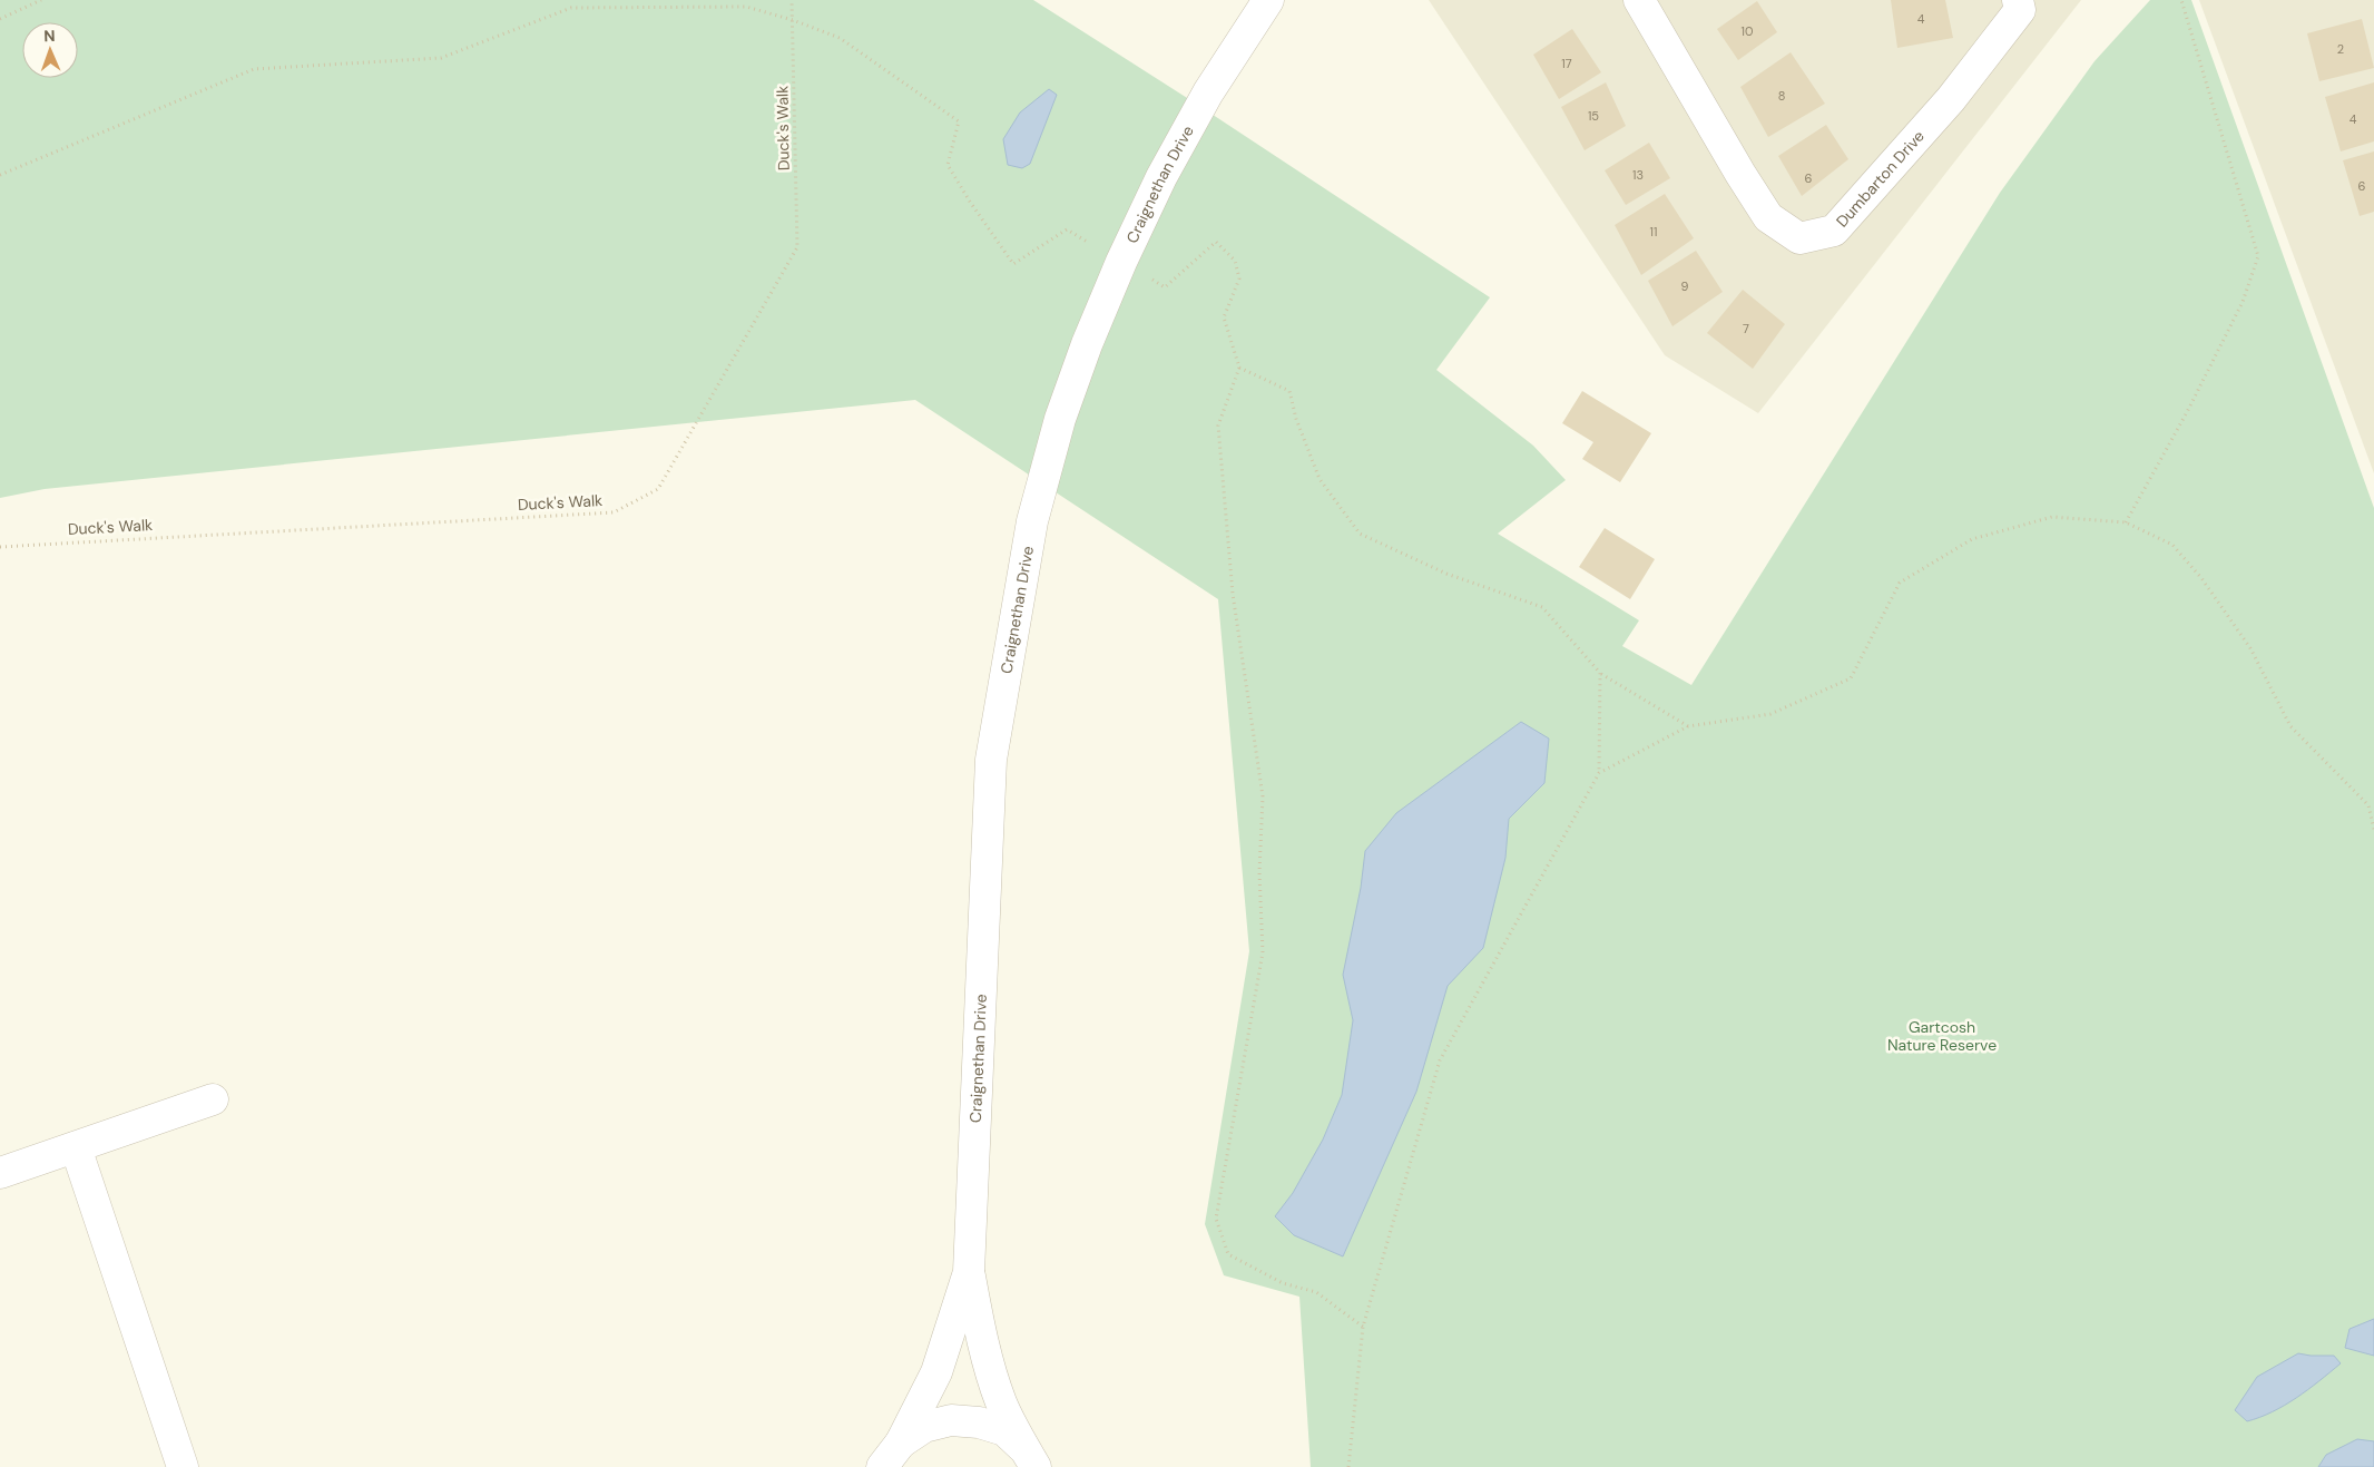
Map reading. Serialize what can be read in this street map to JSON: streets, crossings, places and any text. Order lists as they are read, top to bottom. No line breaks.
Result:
{"streets":{"street":["Dumbarton Drive","Craignethan Drive"],"path":["Duck's Walk"]},"parks":["Gartcosh Nature Reserve"],"house_numbers":["4","10","2","17","8","15","4","13","6","6","11","9","7"],"north":"top"}
